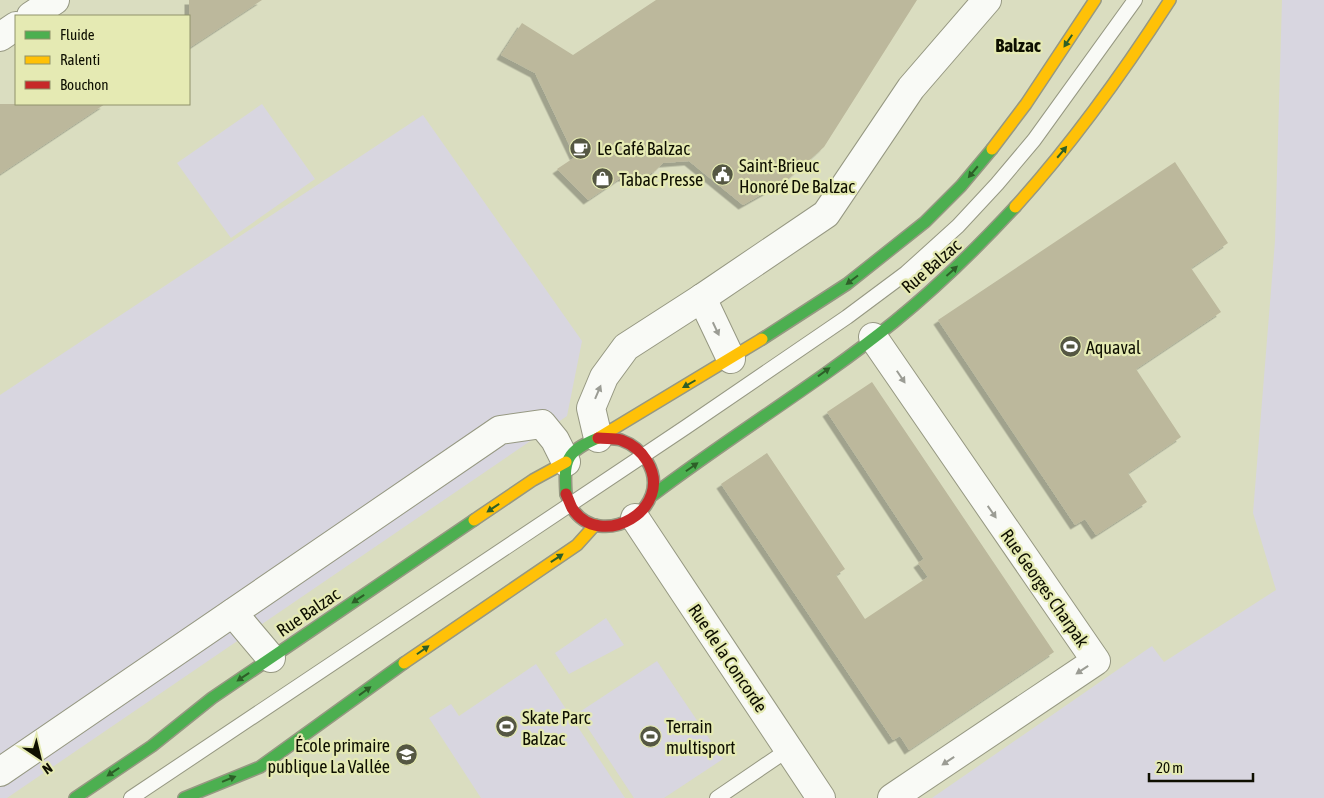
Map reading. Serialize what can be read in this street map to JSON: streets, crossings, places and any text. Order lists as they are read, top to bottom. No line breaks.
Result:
{"streets":{"street":["Rue Balzac","Rue Georges Charpak","Rue de la Concorde"]},"crossings":[["Rue Balzac","Rue Georges Charpak"],["Rue Balzac","Rue de la Concorde"]],"districts":["Balzac"],"places":{"cafe":["Le Café Balzac"],"public building":["Saint-Brieuc Honoré De Balzac"],"shop":["Tabac Presse"],"sports":["Aquaval","Skate Parc Balzac","Terrain multisport"],"school or university":["École primaire publique La Vallée"]},"legend":["Fluide","Ralenti","Bouchon"],"scale_bar":"20 m","north":"bottom right"}
